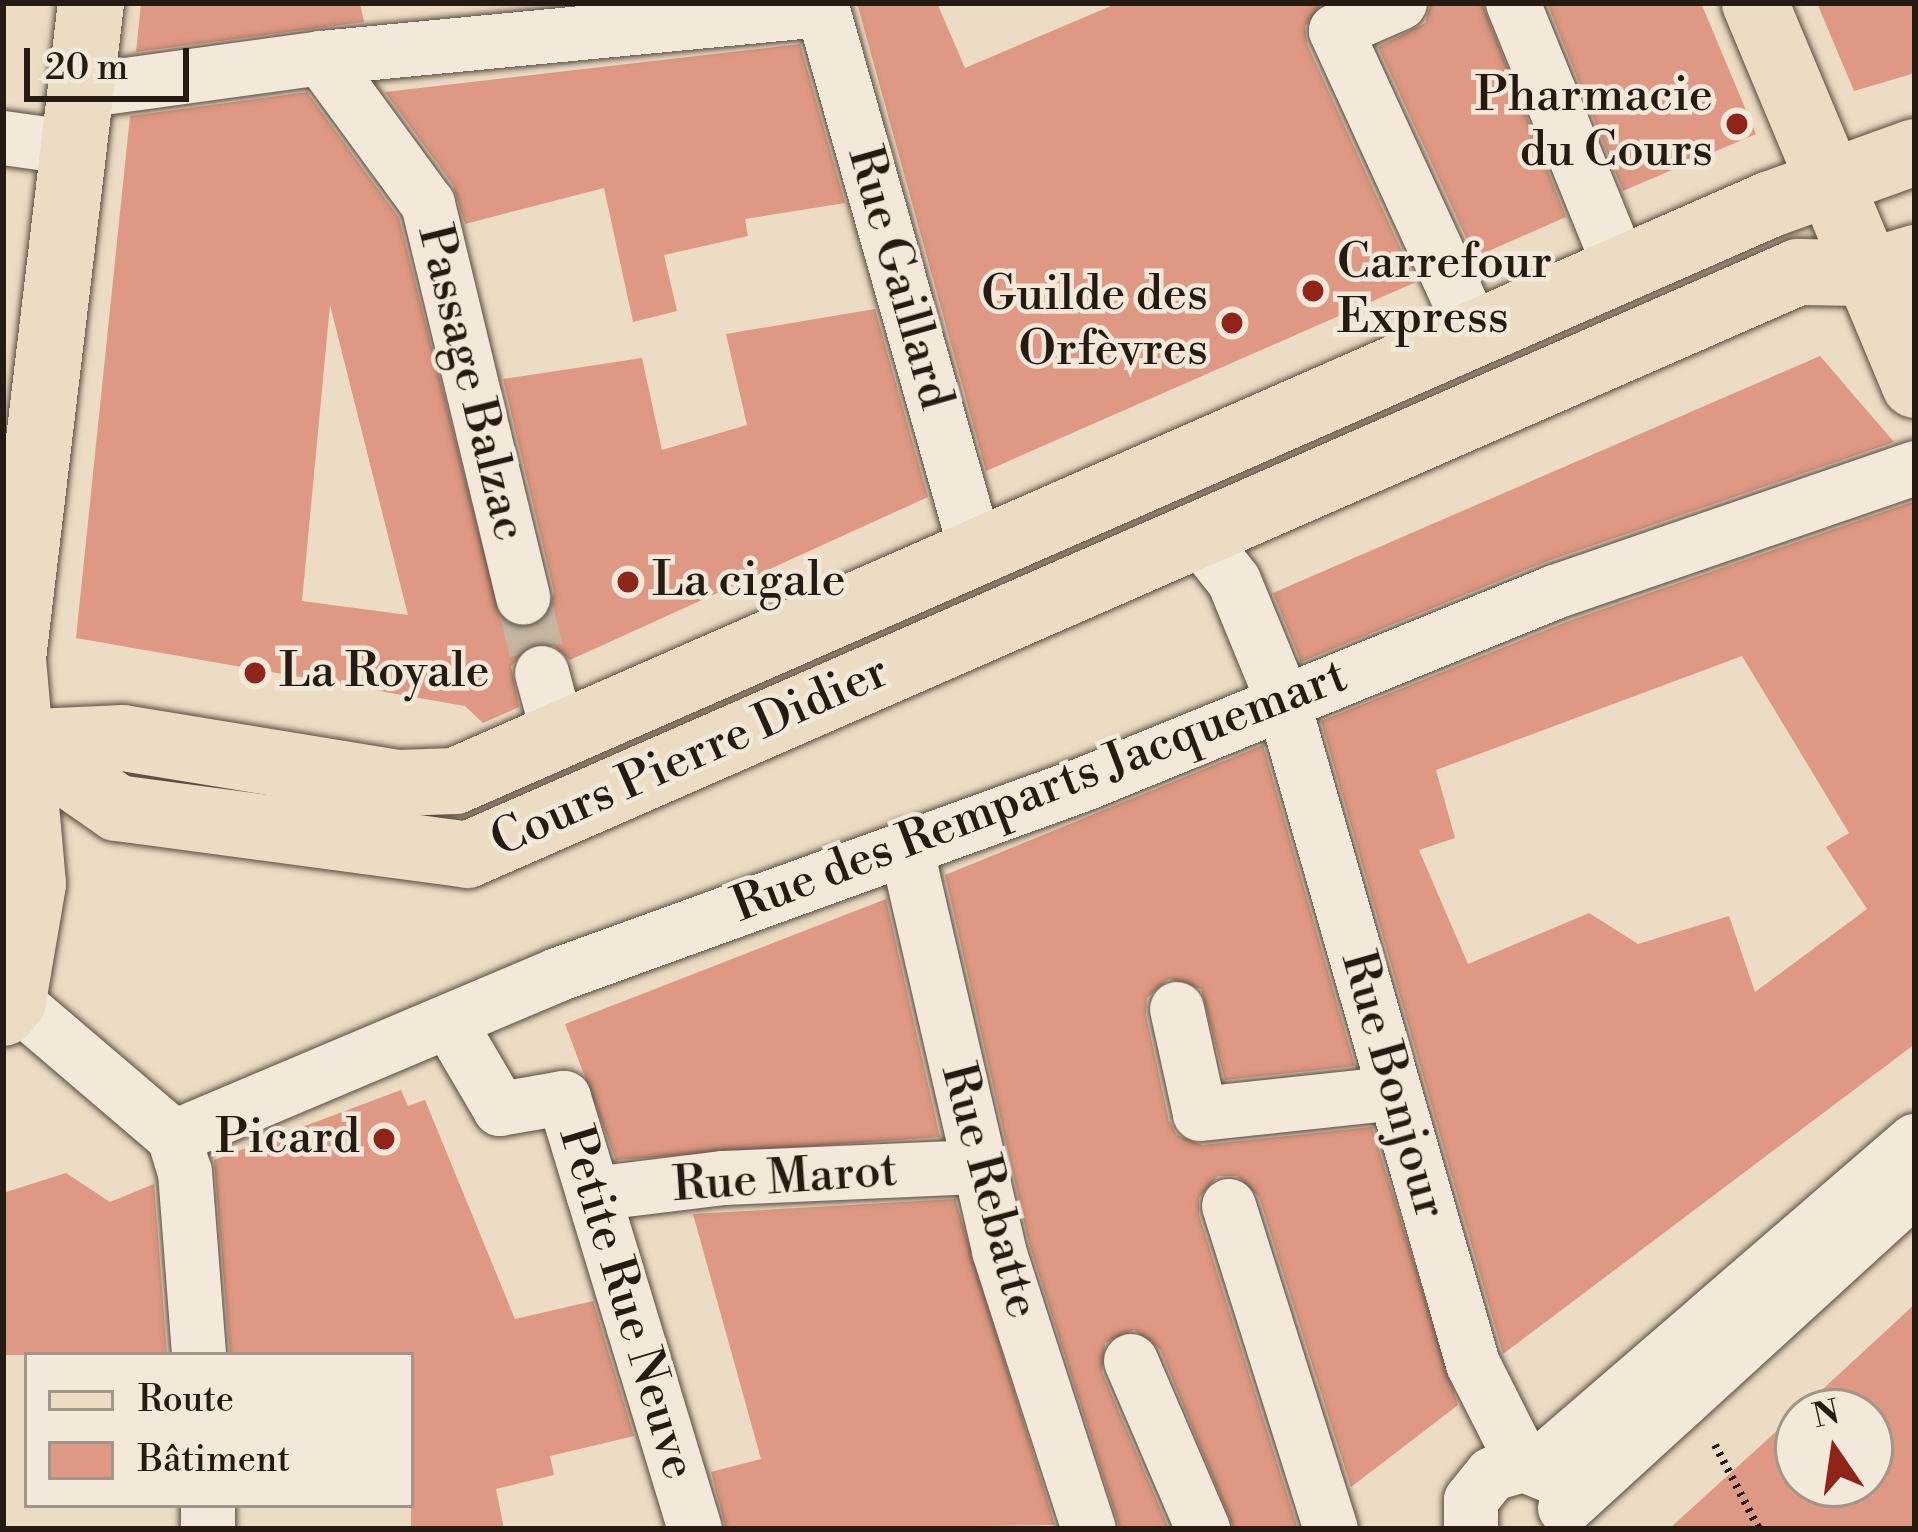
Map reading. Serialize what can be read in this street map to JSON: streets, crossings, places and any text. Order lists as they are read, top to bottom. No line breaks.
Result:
{"streets":{"main road":["Cours Pierre Didier"],"street":["Rue Gaillard","Passage Balzac","Rue des Remparts Jacquemart","Rue Bonjour","Rue Marot","Rue Rebatte","Petite Rue Neuve"]},"crossings":[["Rue Gaillard","Cours Pierre Didier"],["Cours Pierre Didier","Rue Bonjour"],["Rue des Remparts Jacquemart","Rue Bonjour"],["Rue des Remparts Jacquemart","Rue Rebatte"],["Rue des Remparts Jacquemart","Petite Rue Neuve"],["Rue Marot","Rue Rebatte"],["Rue Marot","Petite Rue Neuve"]],"places":["Pharmacie du Cours","Carrefour Express","Guilde des Orfèvres","La cigale","La Royale","Picard"],"legend":["Route","Bâtiment"],"scale_bar":"20 m","north":"top"}
